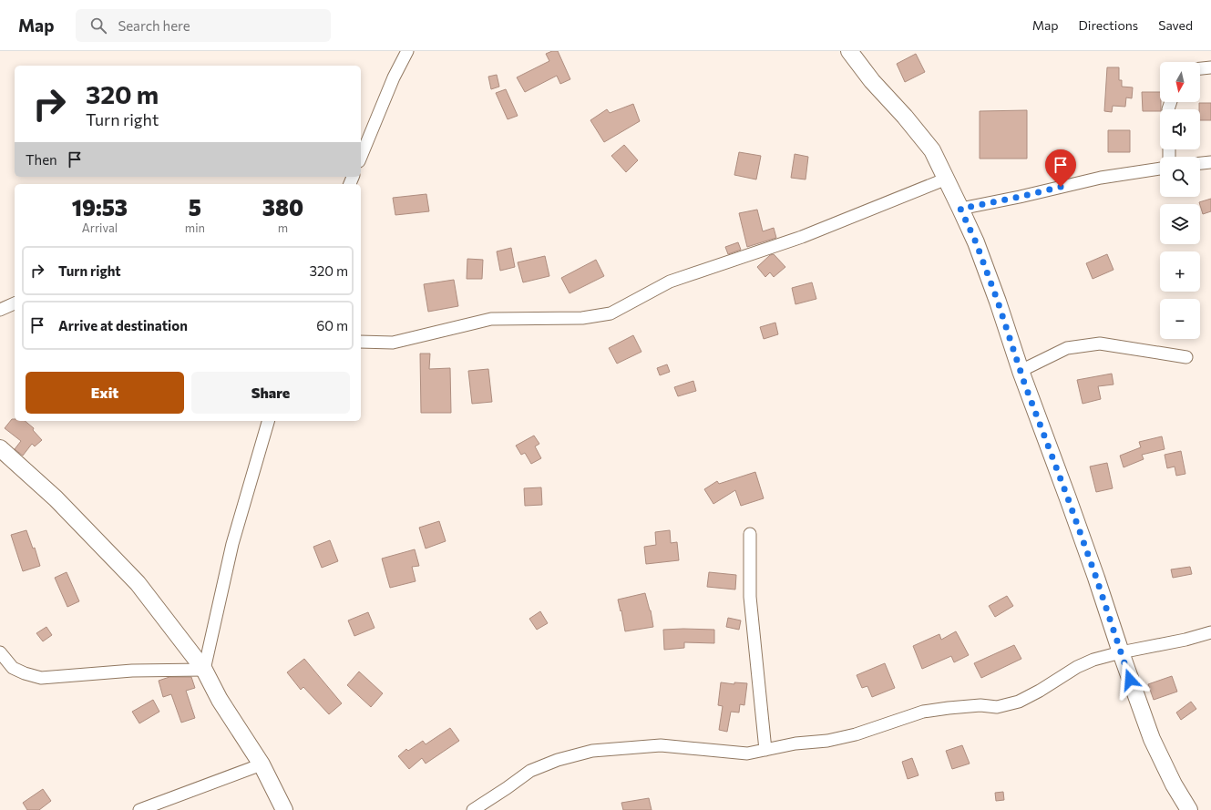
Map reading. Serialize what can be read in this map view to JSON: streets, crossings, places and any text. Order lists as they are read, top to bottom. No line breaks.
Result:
{"north":"bottom","page":{"header":"Map","search":"Search here","nav":["Map","Directions","Saved"],"map_buttons":["+","−"],"turn":["320 m","Turn right"],"then":"Then","eta":["19:53","Arrival","5","min","380","m"],"list":[{"name":"Turn right","value":"320 m"},{"name":"Arrive at destination","value":"60 m"}],"buttons":["Exit","Share"]}}
